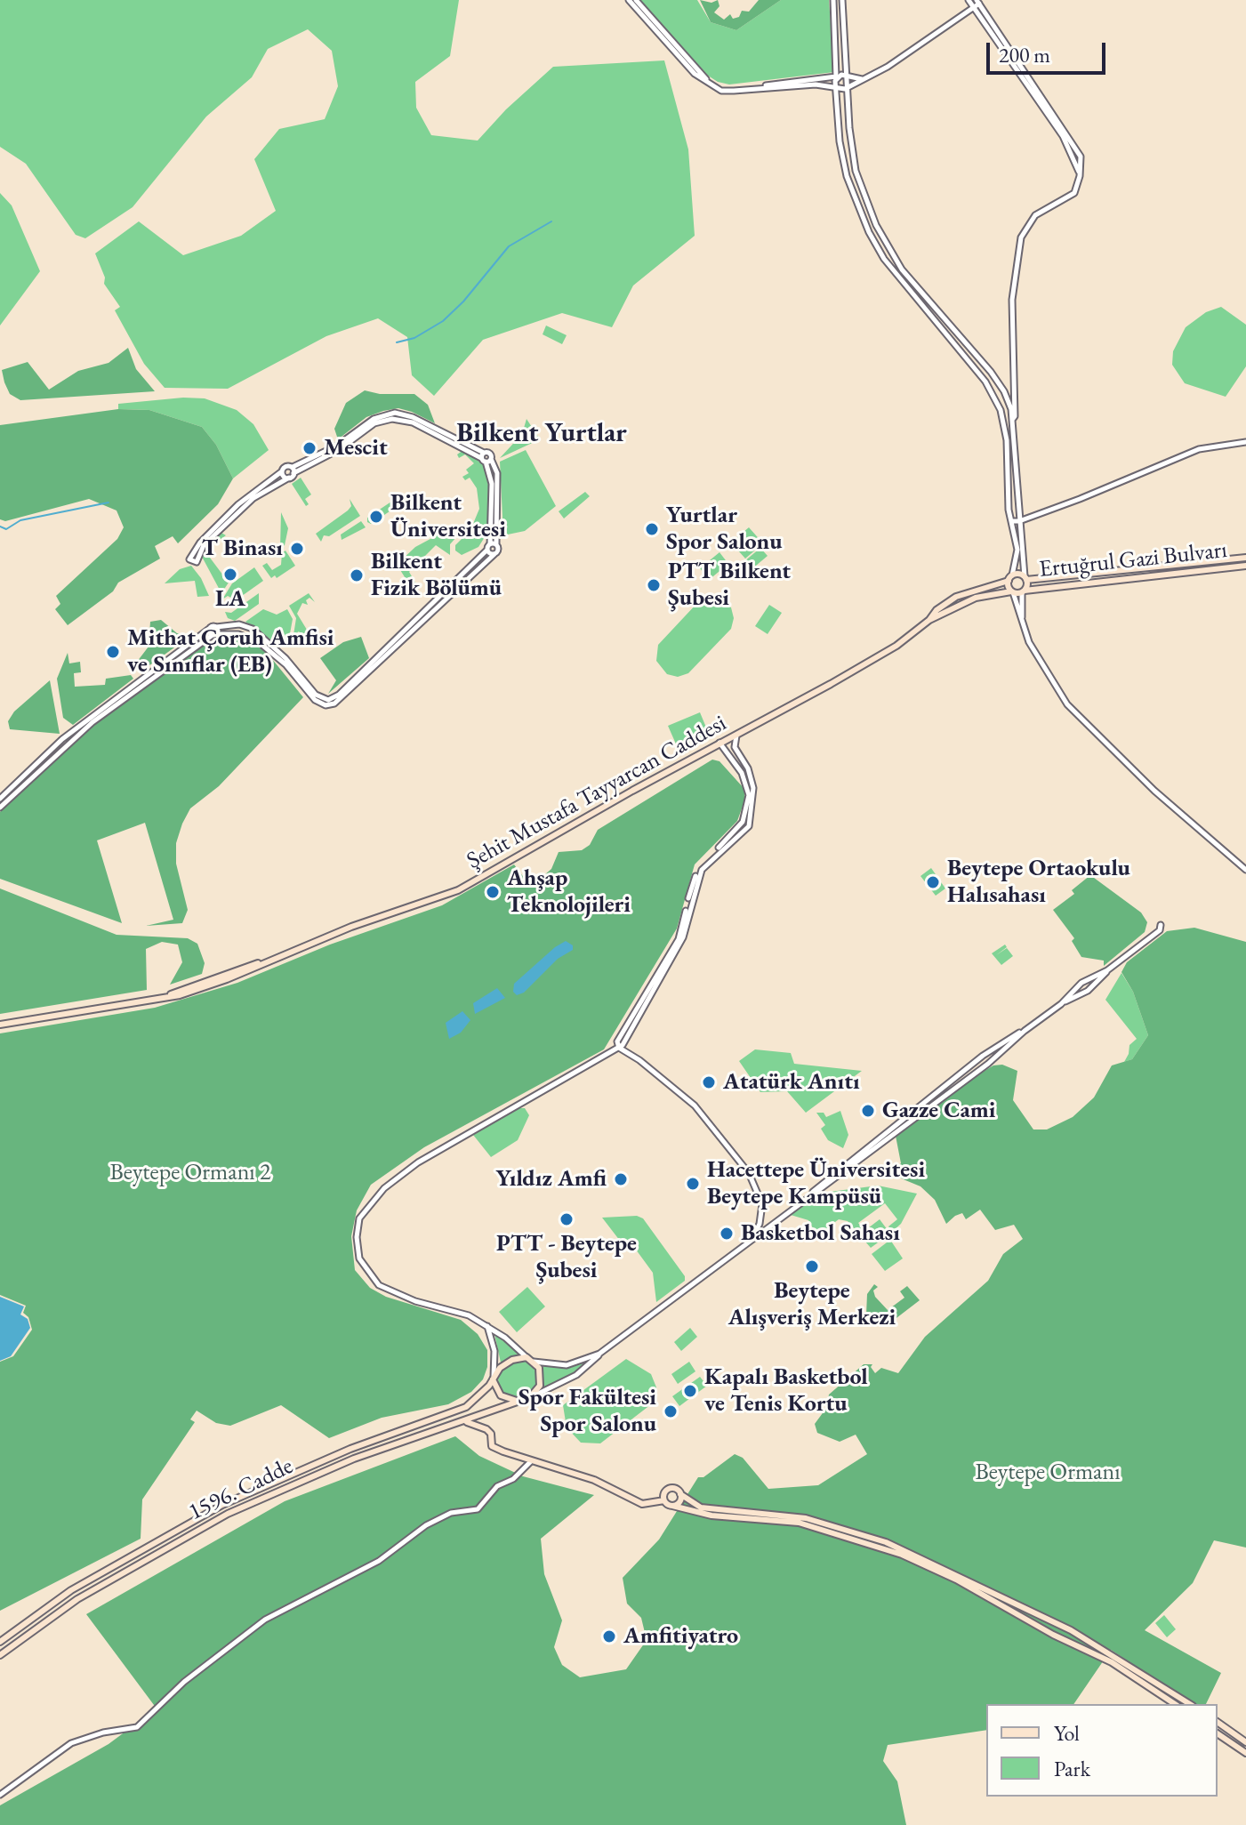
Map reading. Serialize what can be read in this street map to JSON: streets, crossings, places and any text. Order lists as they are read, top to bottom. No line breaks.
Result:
{"streets":{"main road":["Ertuğrul Gazi Bulvarı","Şehit Mustafa Tayyarcan Caddesi","1596. Cadde"]},"crossings":[["Ertuğrul Gazi Bulvarı","Şehit Mustafa Tayyarcan Caddesi"]],"districts":["Bilkent Yurtlar"],"parks":["Beytepe Ormanı 2","Beytepe Ormanı"],"places":["Mescit","Bilkent Üniversitesi","Yurtlar Spor Salonu","T Binası","LA","Bilkent Fizik Bölümü","PTT Bilkent Şubesi","Mithat Çoruh Amfisi ve Sınıflar (EB)","Beytepe Ortaokulu Halısahası","Ahşap Teknolojileri","Atatürk Anıtı","Gazze Cami","Yıldız Amfi","Hacettepe Üniversitesi Beytepe Kampüsü","PTT - Beytepe Şubesi","Basketbol Sahası","Beytepe Alışveriş Merkezi","Kapalı Basketbol ve Tenis Kortu","Spor Fakültesi Spor Salonu","Amfitiyatro"],"legend":["Yol","Park"],"scale_bar":"200 m"}
